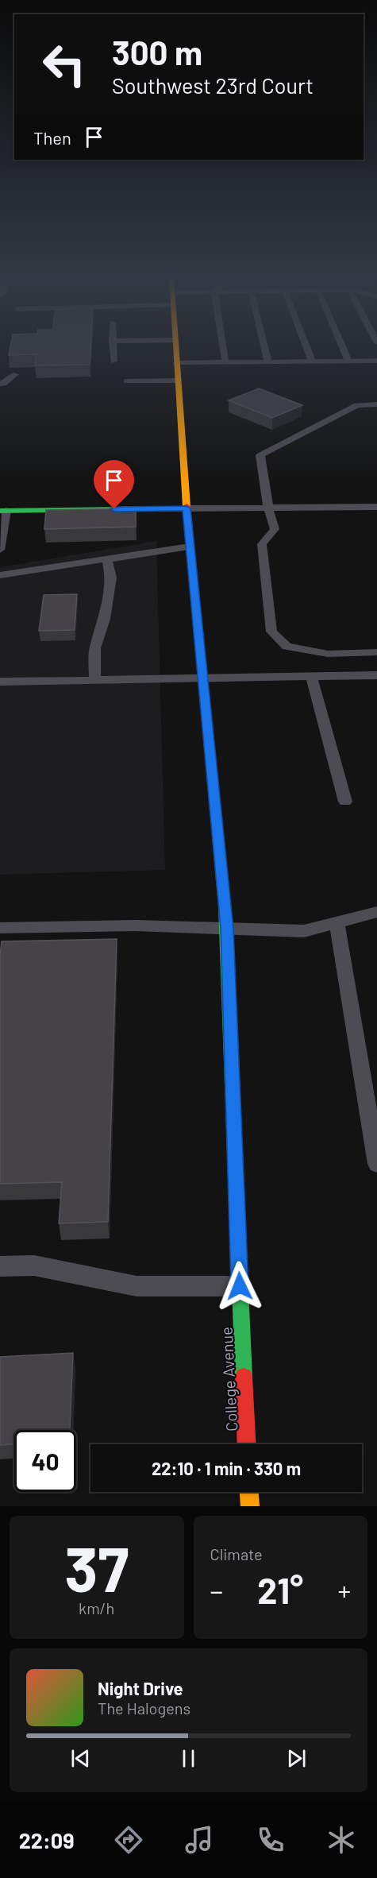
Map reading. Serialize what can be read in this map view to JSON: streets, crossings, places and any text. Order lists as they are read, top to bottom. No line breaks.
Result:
{"streets":{"street":["College Avenue"]},"page":{"turn":["300 m","Southwest 23rd Court"],"then":"Then","limit":"40","trip":"22:10 · 1 min · 330 m","tile":[["37","km/h"],"Climate"],"heat":["−","21°","+"],"song":["Night Drive","The Halogens"],"tabs":"22:09"}}
